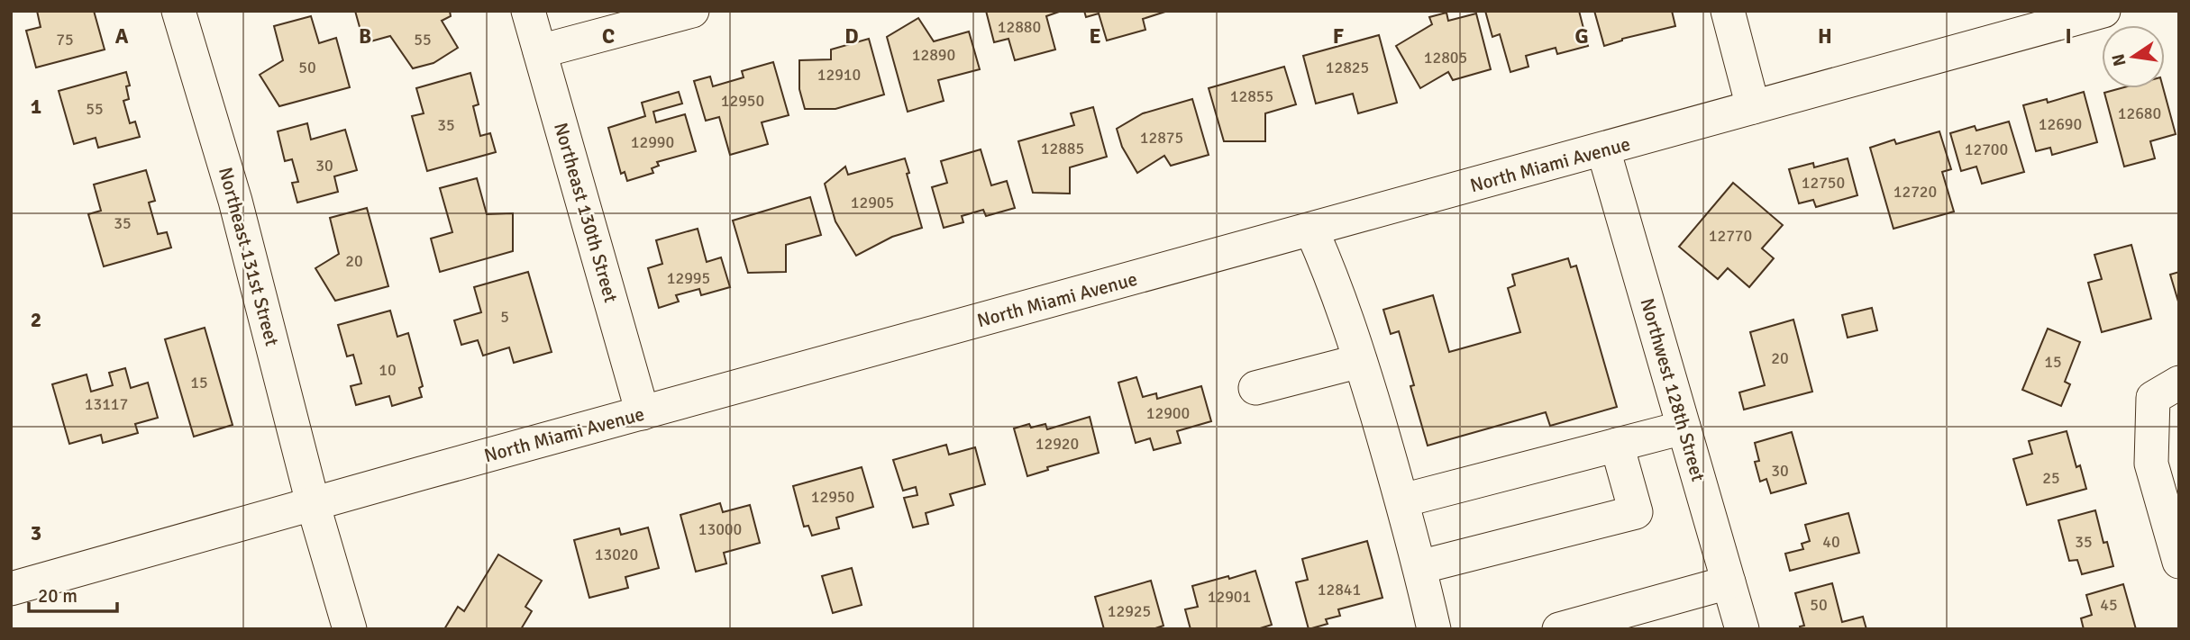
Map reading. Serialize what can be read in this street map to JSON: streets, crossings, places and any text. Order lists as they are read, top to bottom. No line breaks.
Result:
{"streets":{"street":["North Miami Avenue","Northeast 130th Street","Northeast 131st Street","Northwest 128th Street"]},"crossings":[["North Miami Avenue","Northeast 130th Street"],["North Miami Avenue","Northeast 131st Street"],["North Miami Avenue","Northwest 128th Street"]],"house_numbers":["12880","75","55","12890","12805","50","12825","12910","12855","12950","55","12680","12690","35","12875","12990","12885","12700","30","12750","12720","12905","35","12770","20","12995","5","20","15","10","15","13117","12900","12920","30","25","12950","13000","40","35","13020","12841","12901","50","45","12925"],"scale_bar":"20 m","north":"left","grid":{"columns":["A","B","C","D","E","F","G","H","I"],"rows":["1","2","3"]}}
